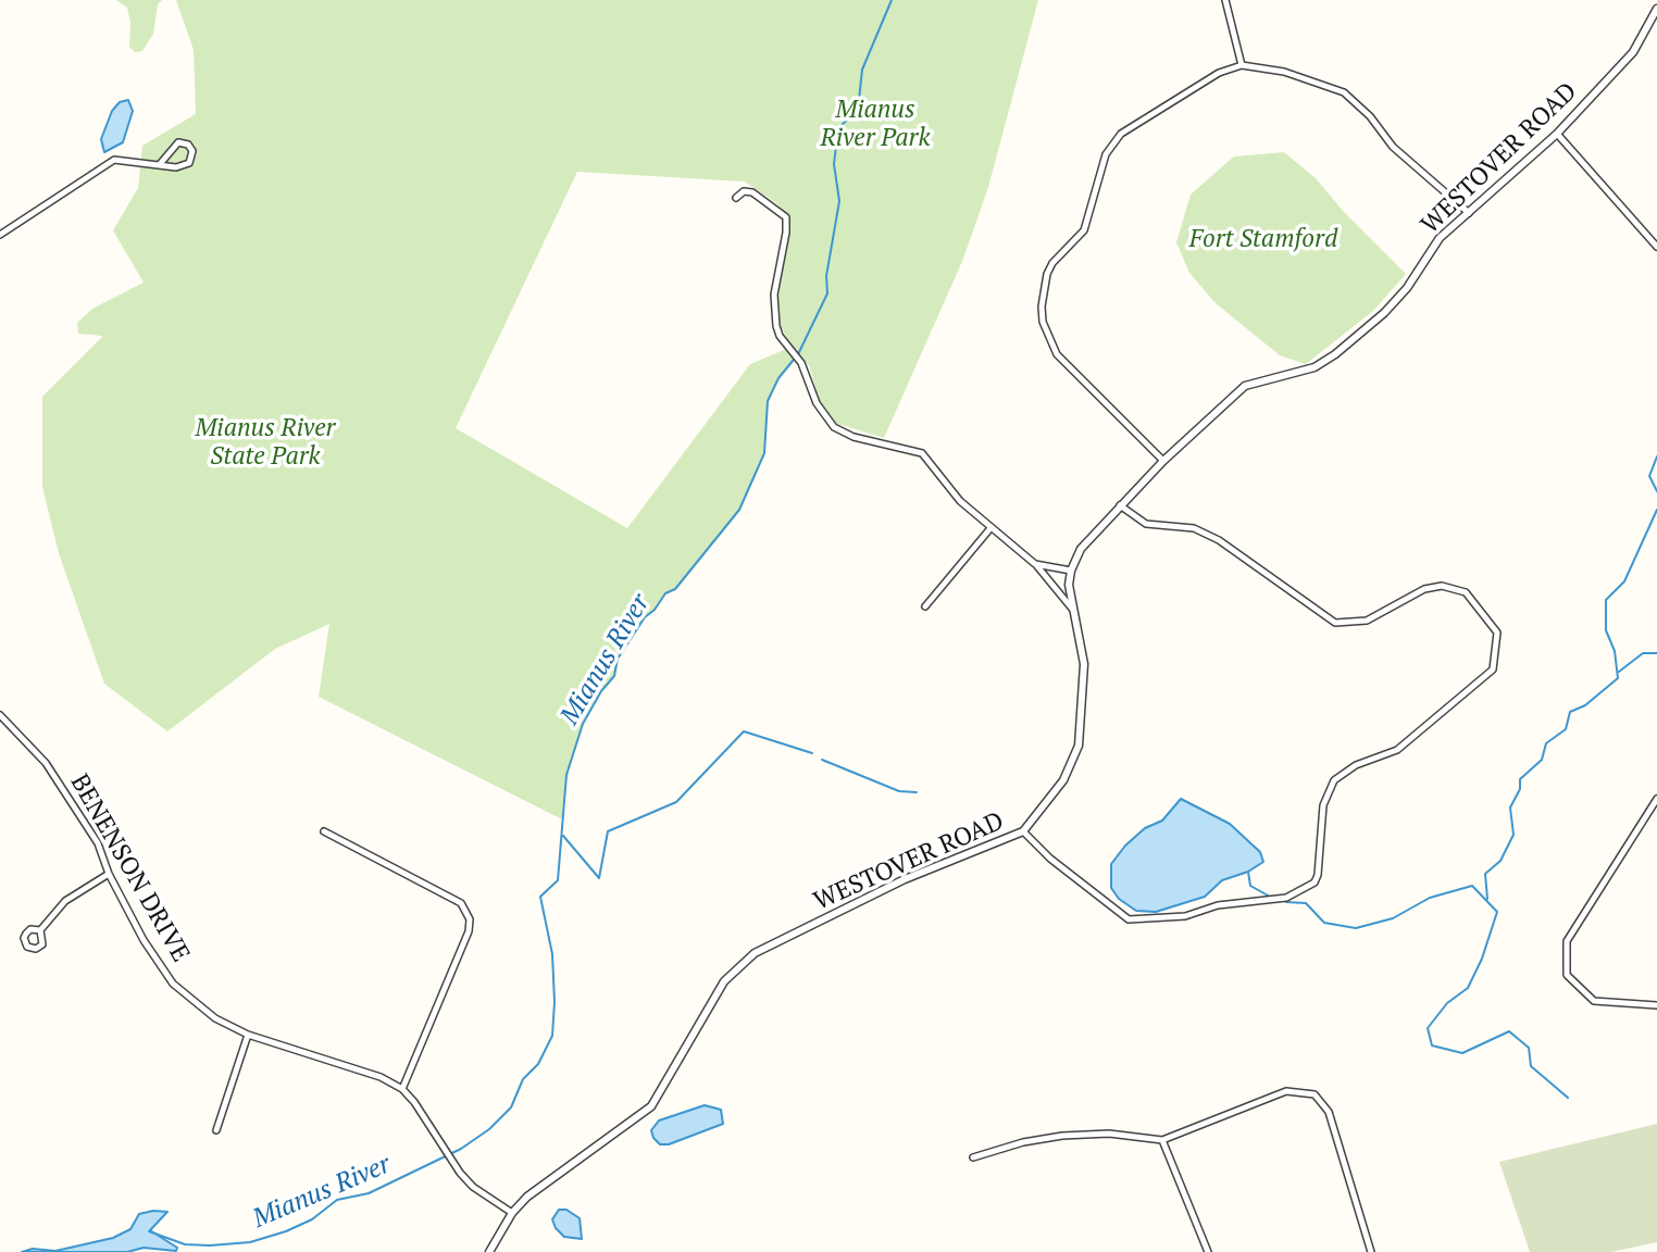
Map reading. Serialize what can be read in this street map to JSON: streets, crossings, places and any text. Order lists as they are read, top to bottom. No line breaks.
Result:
{"streets":{"street":["WESTOVER ROAD","BENENSON DRIVE"]},"water":["Mianus River"],"parks":["Mianus River Park","Fort Stamford","Mianus River State Park"]}
